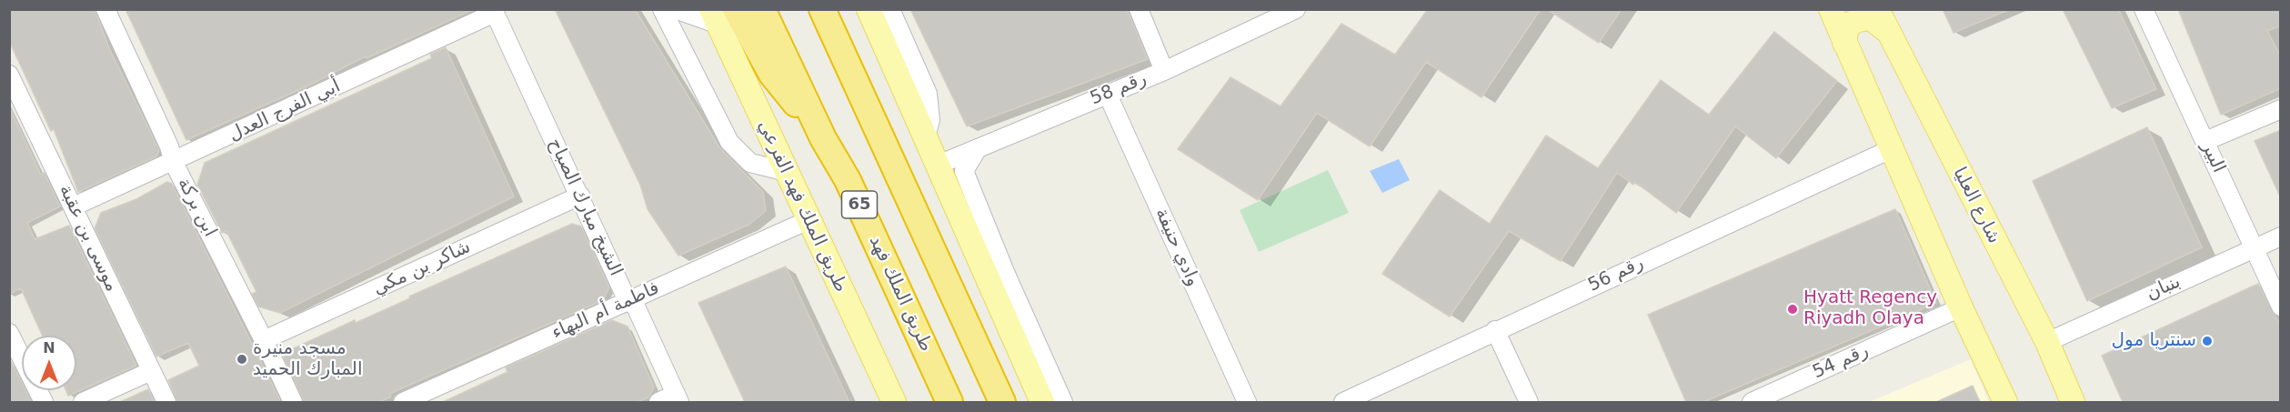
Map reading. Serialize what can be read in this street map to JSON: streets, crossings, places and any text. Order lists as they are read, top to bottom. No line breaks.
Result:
{"streets":{"highway":["65","طريق الملك فهد"],"main road":["شارع العليا","طريق الملك فهد الفرعي"],"street":["رقم 58","أبي الفرج العدل","البير","ابن بركة","الشيخ مبارك الصباح","موسى بن عقبة","وادي حنيفة","شاكر بن مكي","رقم 56","بنبان","فاطمة أم البهاء","رقم 54"]},"crossings":[["رقم 58","وادي حنيفة"],["أبي الفرج العدل","ابن بركة"],["أبي الفرج العدل","الشيخ مبارك الصباح"],["أبي الفرج العدل","موسى بن عقبة"],["البير","بنبان"],["شارع العليا","بنبان"],["طريق الملك فهد الفرعي","فاطمة أم البهاء"],["ابن بركة","شاكر بن مكي"],["الشيخ مبارك الصباح","شاكر بن مكي"],["الشيخ مبارك الصباح","فاطمة أم البهاء"]],"places":["Hyatt Regency Riyadh Olaya","سنتريا مول","مسجد منيرة المبارك الحميد"],"north":"top"}
